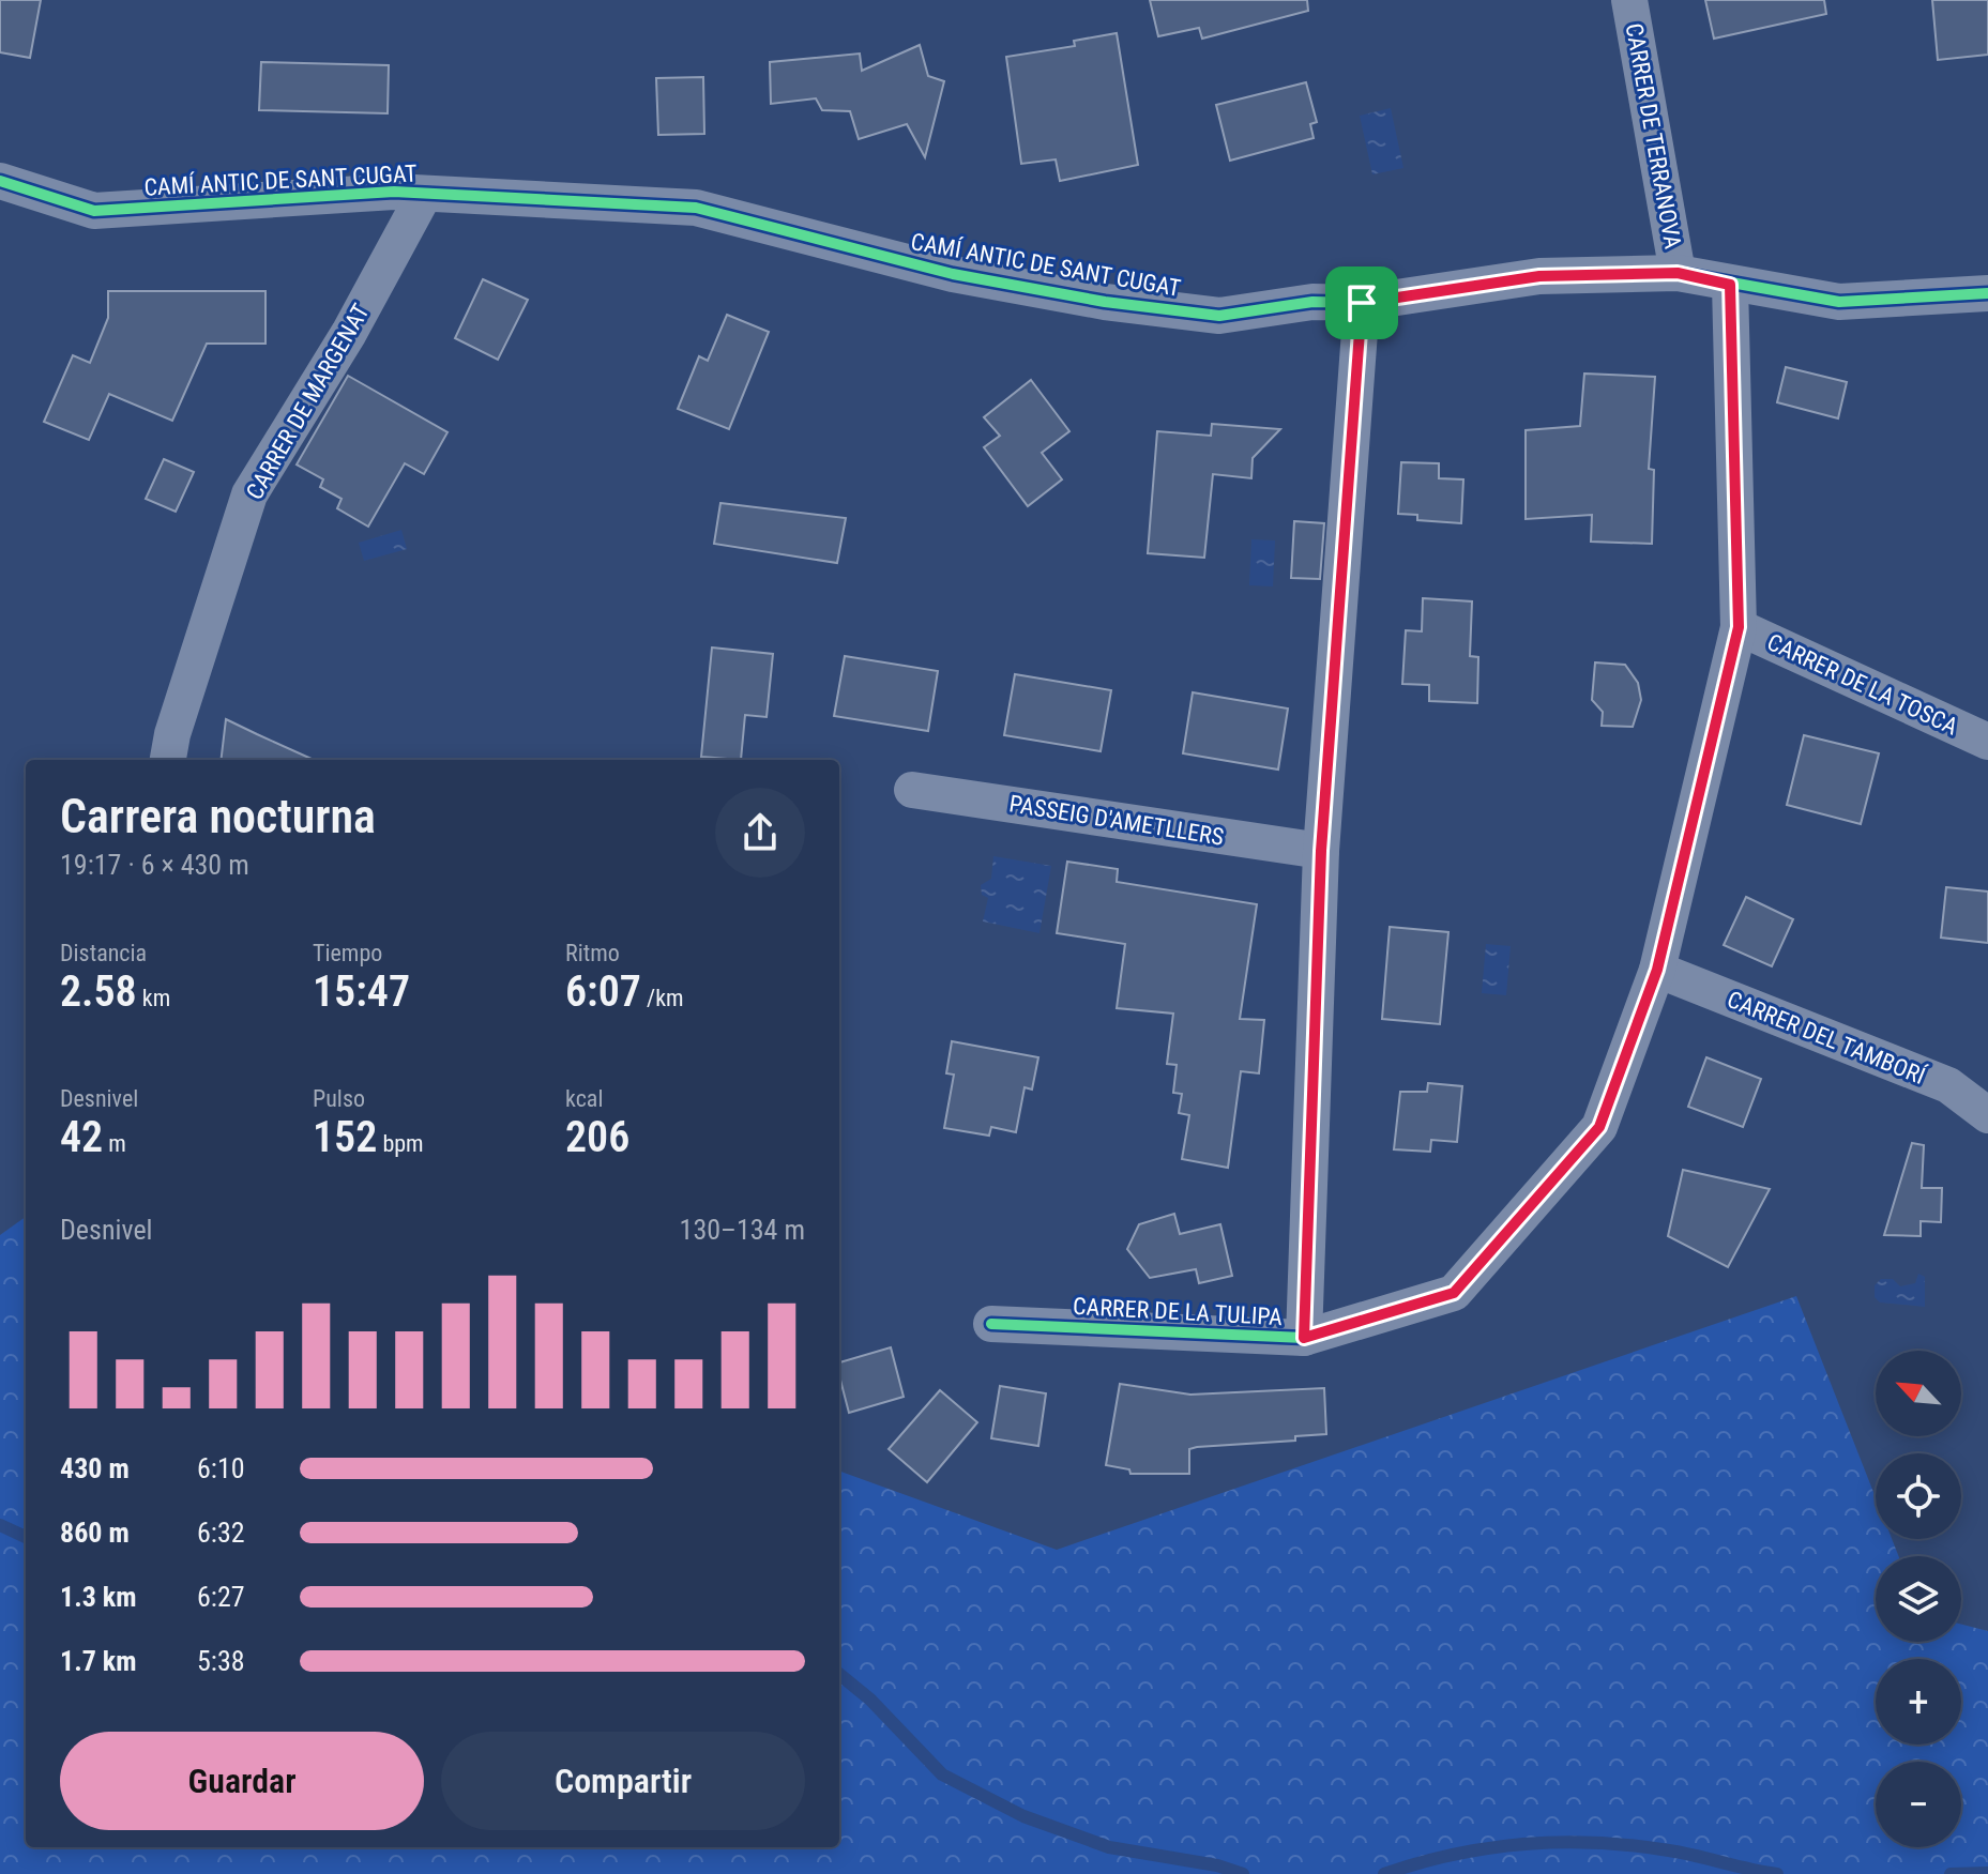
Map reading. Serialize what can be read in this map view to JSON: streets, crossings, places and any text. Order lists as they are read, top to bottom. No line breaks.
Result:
{"streets":{"street":["CARRER DE TERRANOVA","CAMÍ ANTIC DE SANT CUGAT","CARRER DE MARGENAT","CARRER DE LA TOSCA","PASSEIG D'AMETLLERS","CARRER DEL TAMBORÍ","CARRER DE LA TULIPA"]},"crossings":[["CARRER DE TERRANOVA","CAMÍ ANTIC DE SANT CUGAT"],["CAMÍ ANTIC DE SANT CUGAT","CARRER DE MARGENAT"],["CAMÍ ANTIC DE SANT CUGAT","CARRER DE LA TULIPA"],["CARRER DE LA TOSCA","CARRER DE LA TULIPA"],["CARRER DEL TAMBORÍ","CARRER DE LA TULIPA"]],"north":"top left","page":{"heading":["Carrera nocturna","19:17 · 6 × 430 m"],"stats":[["Distancia","2.58 km"],["Tiempo","15:47"],["Ritmo","6:07 /km"],["Desnivel","42 m"],["Pulso","152 bpm"],["kcal","206"]],"chart":["Desnivel","130–134 m"],"map_buttons":["+","−"],"list":[{"name":"430 m","note":"6:10"},{"name":"860 m","note":"6:32"},{"name":"1.3 km","note":"6:27"},{"name":"1.7 km","note":"5:38"}],"buttons":["Guardar","Compartir"]}}
